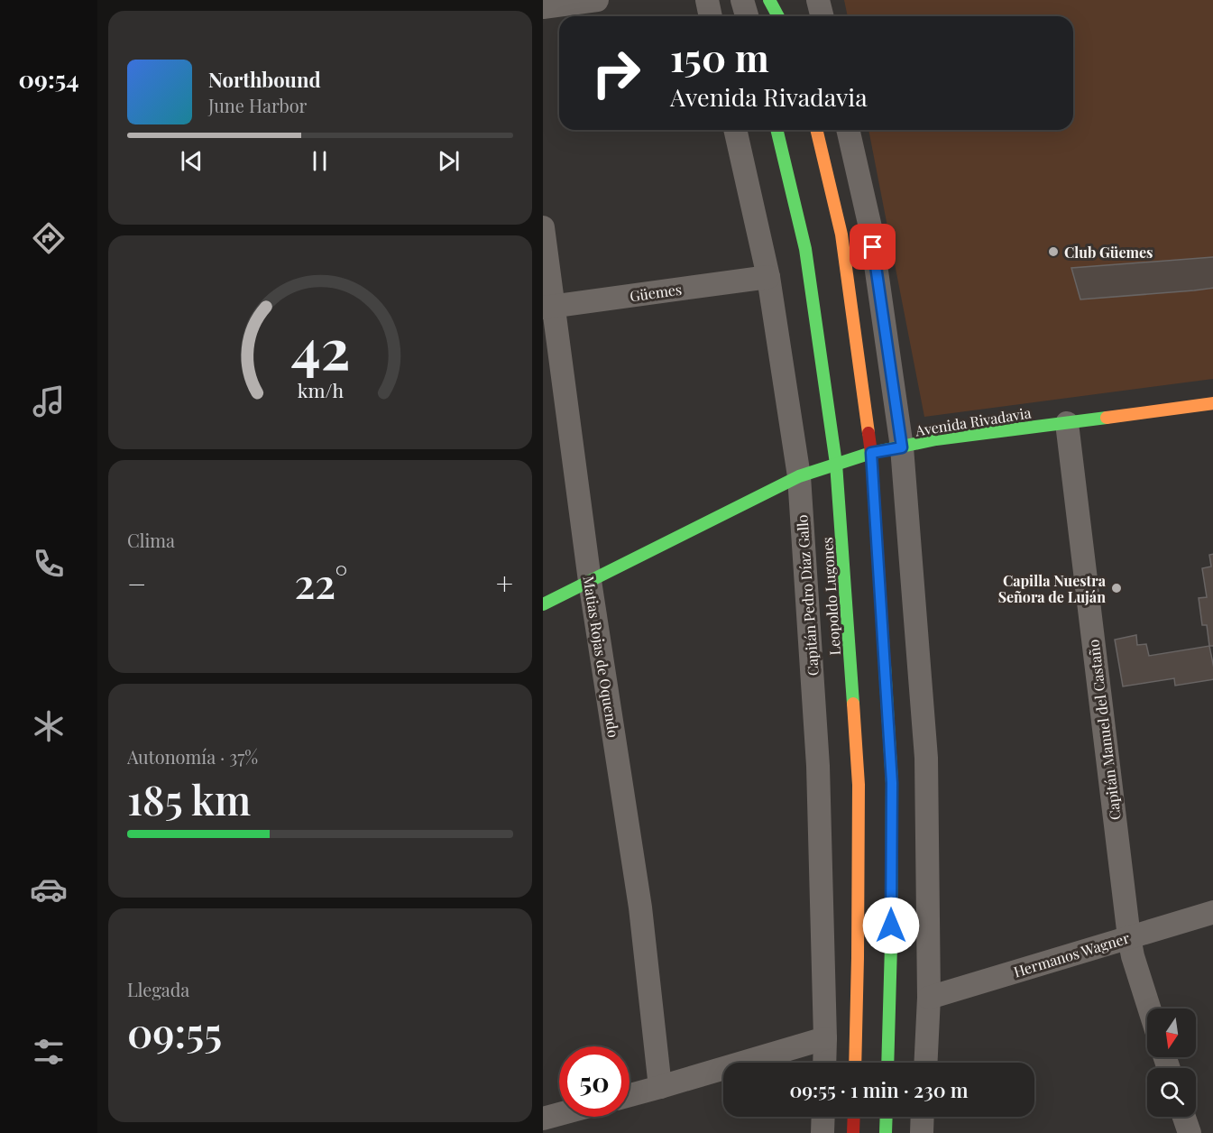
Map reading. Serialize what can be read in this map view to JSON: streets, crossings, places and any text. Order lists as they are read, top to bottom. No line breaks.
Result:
{"streets":{"main road":["Avenida Rivadavia","Leopoldo Lugones"],"street":["Güemes","Capitán Pedro Díaz Gallo","Matias Rojas de Oquendo","Capitán Manuel del Castaño","Hermanos Wagner"]},"crossings":[["Güemes","Capitán Pedro Díaz Gallo"],["Güemes","Matias Rojas de Oquendo"],["Avenida Rivadavia","Capitán Pedro Díaz Gallo"],["Avenida Rivadavia","Leopoldo Lugones"],["Avenida Rivadavia","Matias Rojas de Oquendo"],["Avenida Rivadavia","Capitán Manuel del Castaño"],["Capitán Manuel del Castaño","Hermanos Wagner"]],"places":["Club Güemes","Capilla Nuestra Señora de Luján"],"north":"bottom","page":{"tabs":"09:54","turn":["150 m","Avenida Rivadavia"],"song":["Northbound","June Harbor"],"tile":["Clima",["Autonomía · 37%","185 km"],["Llegada","09:55"]],"heat":["−","22°","+"],"limit":"50","trip":"09:55 · 1 min · 230 m","gauge":["42","km/h"]}}
